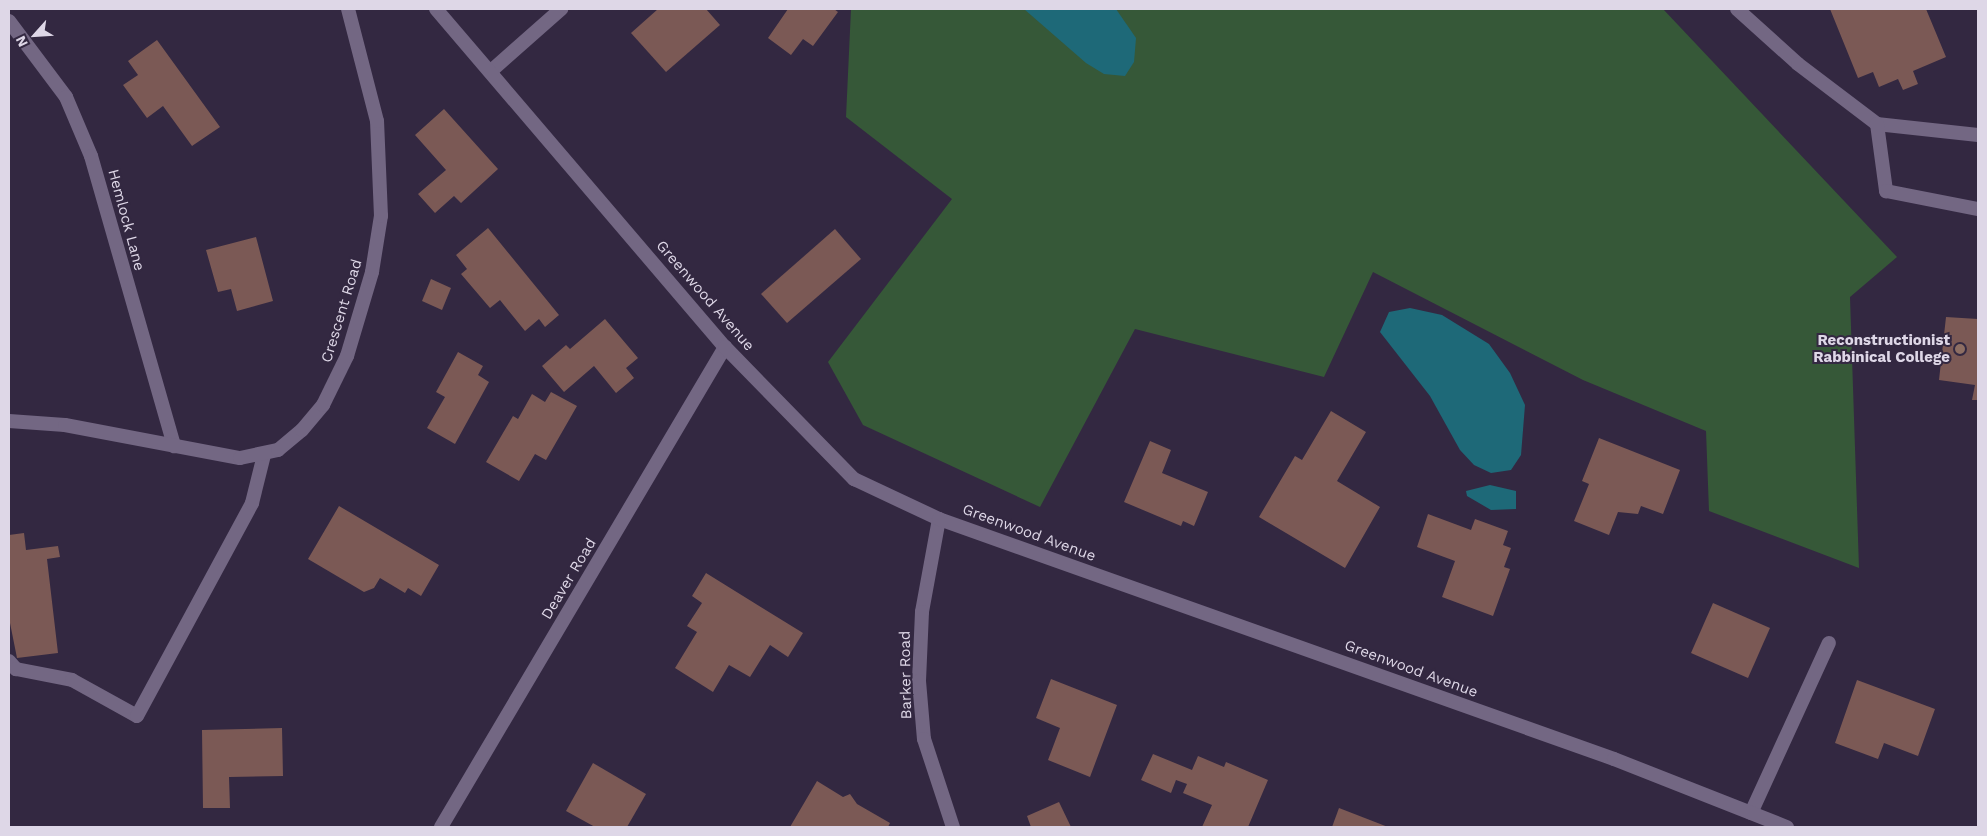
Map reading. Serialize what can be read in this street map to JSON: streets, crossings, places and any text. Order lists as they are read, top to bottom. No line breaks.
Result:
{"streets":{"street":["Hemlock Lane","Greenwood Avenue","Crescent Road","Deaver Road","Barker Road"]},"crossings":[["Hemlock Lane","Crescent Road"],["Greenwood Avenue","Deaver Road"],["Greenwood Avenue","Barker Road"]],"places":["Reconstructionist Rabbinical College"],"north":"bottom left"}
